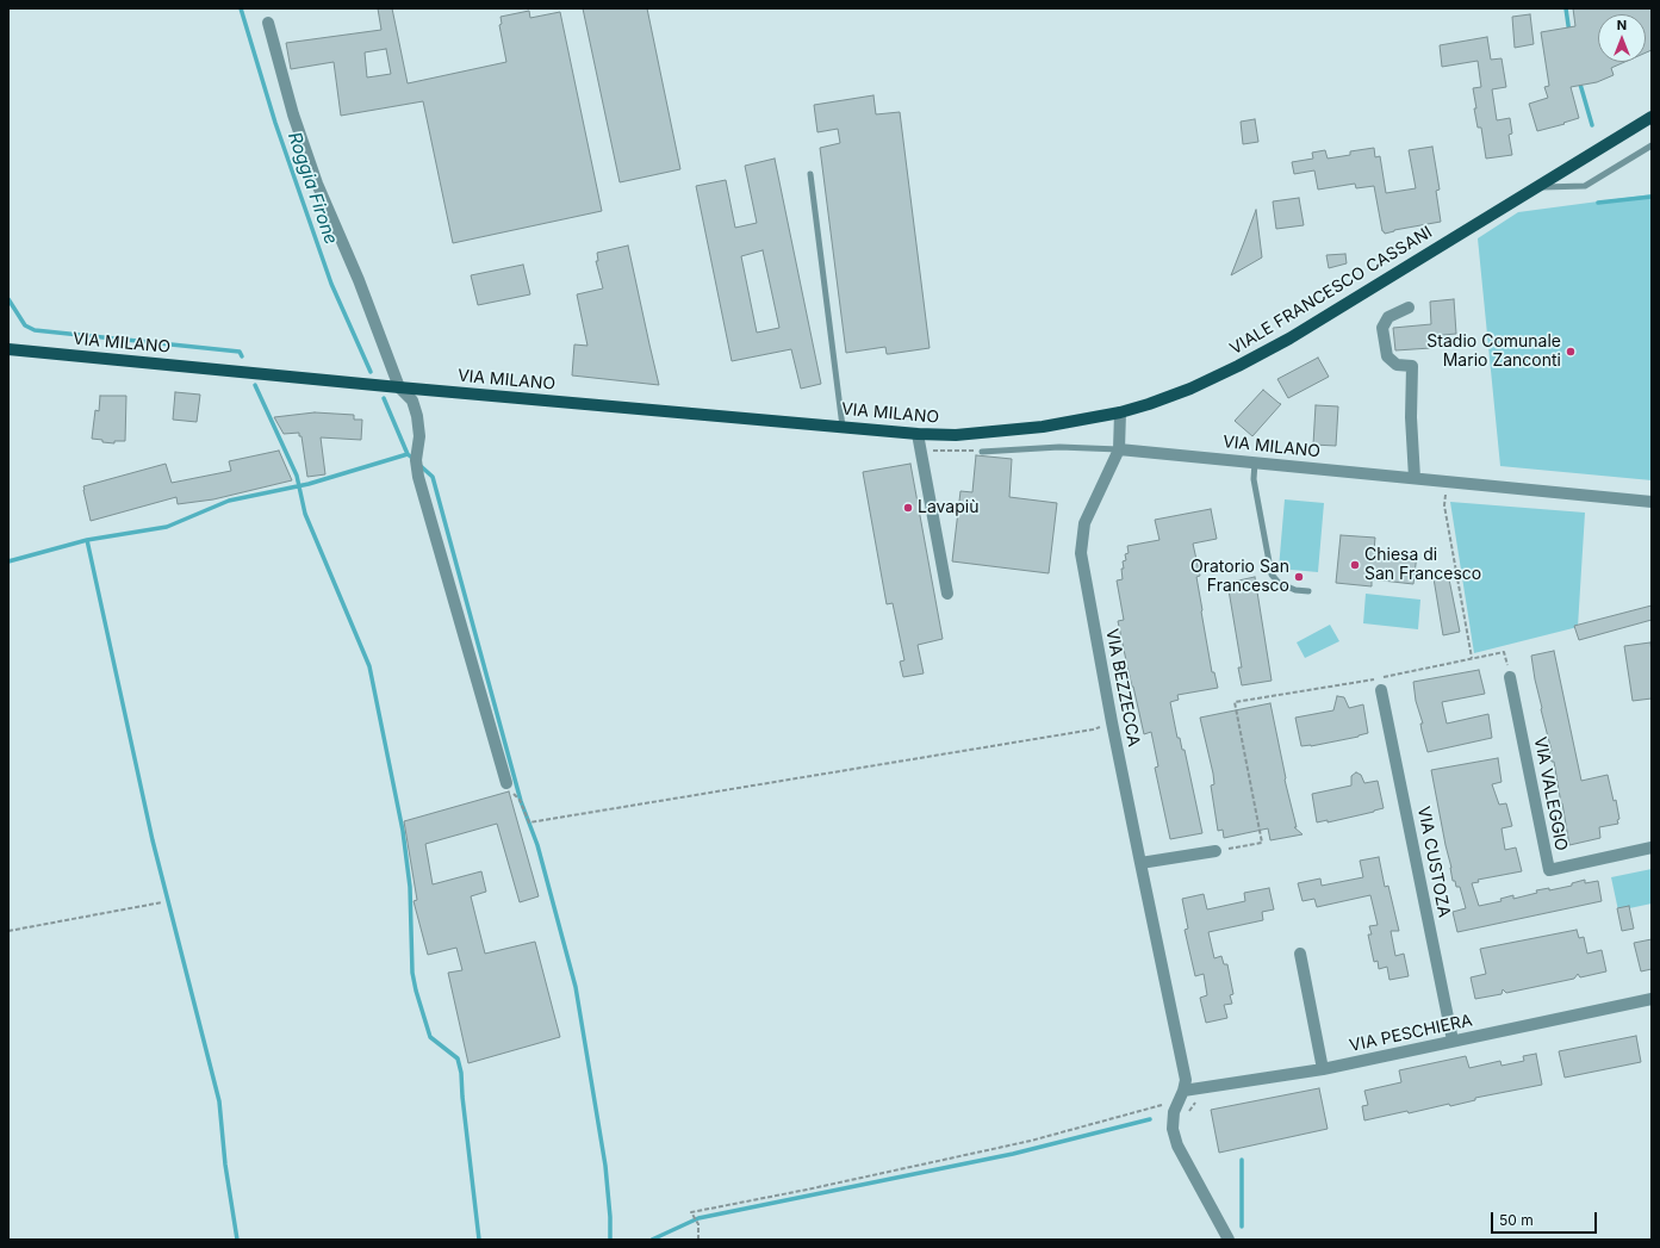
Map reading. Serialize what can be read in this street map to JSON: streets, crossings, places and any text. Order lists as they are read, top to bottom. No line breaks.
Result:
{"streets":{"main road":["VIALE FRANCESCO CASSANI","VIA MILANO"],"street":["VIA BEZZECCA","VIA VALEGGIO","VIA CUSTOZA","VIA PESCHIERA"]},"crossings":[["VIALE FRANCESCO CASSANI","VIA MILANO"],["VIA MILANO","VIA BEZZECCA"],["VIA BEZZECCA","VIA PESCHIERA"],["VIA CUSTOZA","VIA PESCHIERA"]],"water":["Roggia Firone"],"places":["Stadio Comunale Mario Zanconti","Lavapiù","Chiesa di San Francesco","Oratorio San Francesco"],"scale_bar":"50 m","north":"top"}
